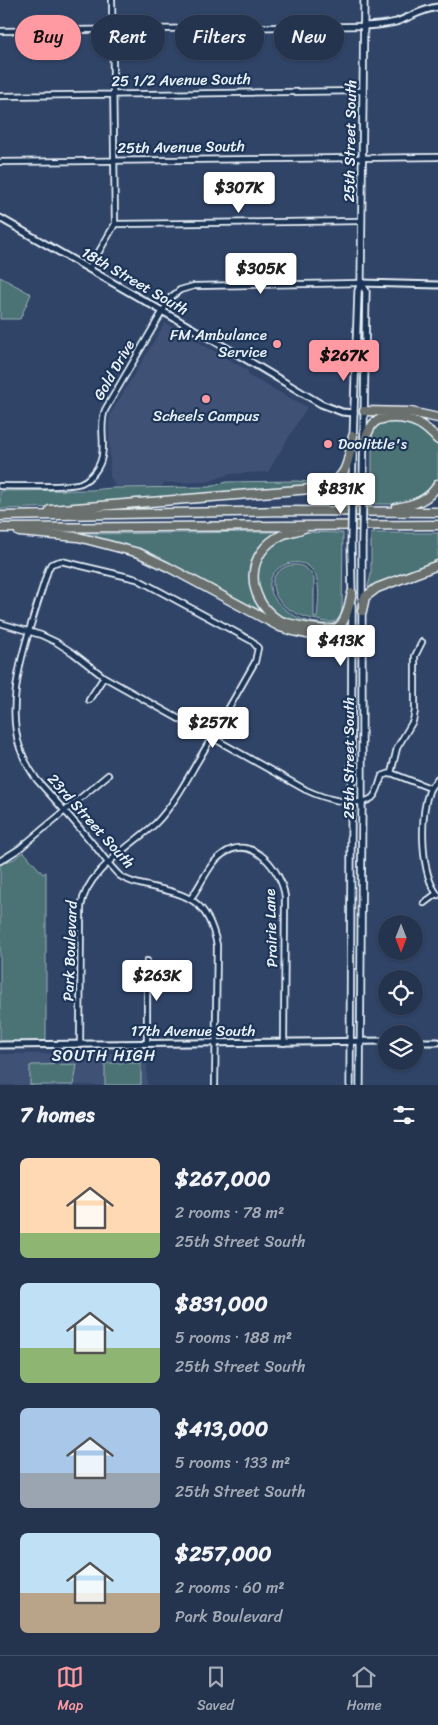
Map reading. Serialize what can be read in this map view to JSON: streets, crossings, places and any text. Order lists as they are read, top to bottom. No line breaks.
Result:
{"streets":{"main road":["25th Street South","18th Street South"],"street":["25 1/2 Avenue South","25th Avenue South","Gold Drive","23rd Street South","Prairie Lane","Park Boulevard","17th Avenue South"]},"crossings":[["25 1/2 Avenue South","25th Street South"],["25th Street South","25th Avenue South"],["25th Street South","18th Street South"],["25th Street South","Gold Drive"],["25th Street South","17th Avenue South"],["18th Street South","Gold Drive"],["23rd Street South","Prairie Lane"],["23rd Street South","Park Boulevard"],["Prairie Lane","17th Avenue South"],["Park Boulevard","17th Avenue South"]],"districts":["SOUTH HIGH"],"places":["FM Ambulance Service","Scheels Campus","Doolittle's"],"north":"bottom","page":{"chip":["Buy","Rent","Filters","New"],"price":["$307K","$305K","$267K","$831K","$413K","$257K","$263K"],"heading":"7 homes","list":[{"name":"$267,000","note":"2 rooms · 78 m² · 25th Street South"},{"name":"$831,000","note":"5 rooms · 188 m² · 25th Street South"},{"name":"$413,000","note":"5 rooms · 133 m² · 25th Street South"},{"name":"$257,000","note":"2 rooms · 60 m² · Park Boulevard"}],"tabs":["Map","Saved","Home"]}}
